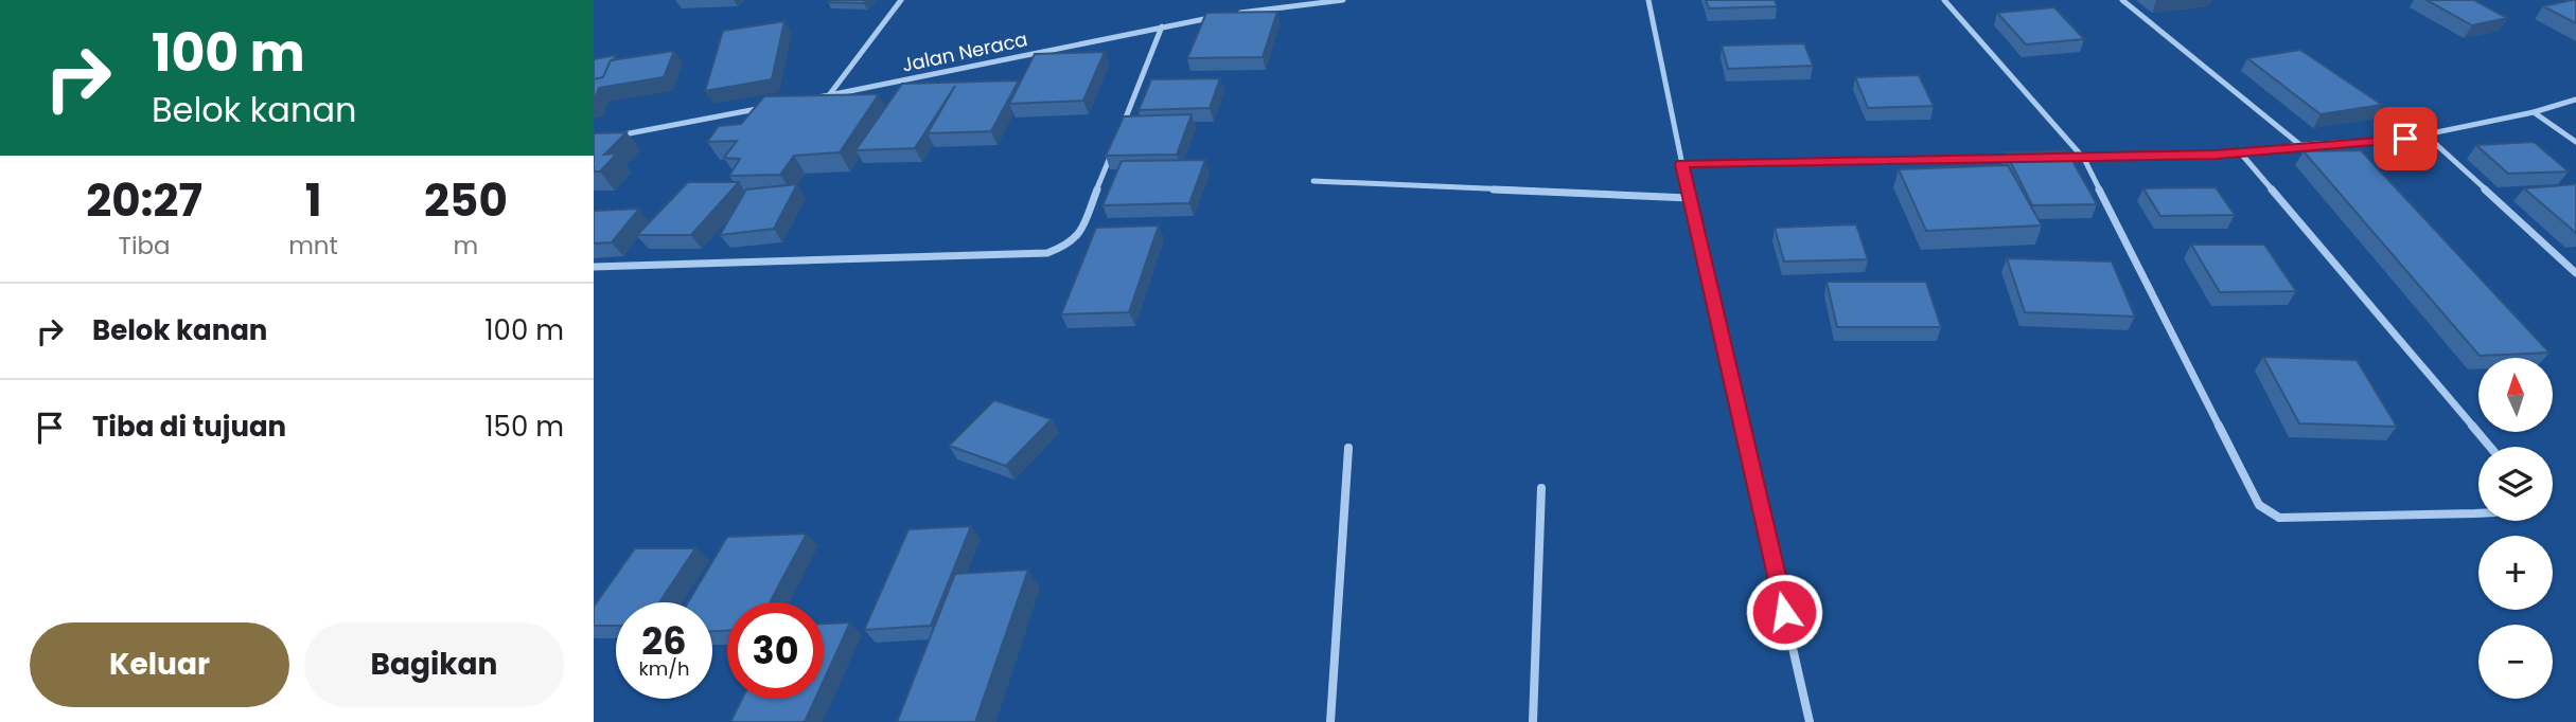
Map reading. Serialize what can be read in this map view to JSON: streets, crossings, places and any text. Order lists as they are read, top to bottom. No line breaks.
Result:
{"streets":{"street":["Jalan Neraca"]},"north":"top","page":{"turn":["100 m","Belok kanan"],"eta":["20:27","Tiba","1","mnt","250","m"],"list":[{"name":"Belok kanan","value":"100 m"},{"name":"Tiba di tujuan","value":"150 m"}],"map_buttons":["+","−"],"speed":"26 km/h","limit":"30","buttons":["Keluar","Bagikan"]}}
